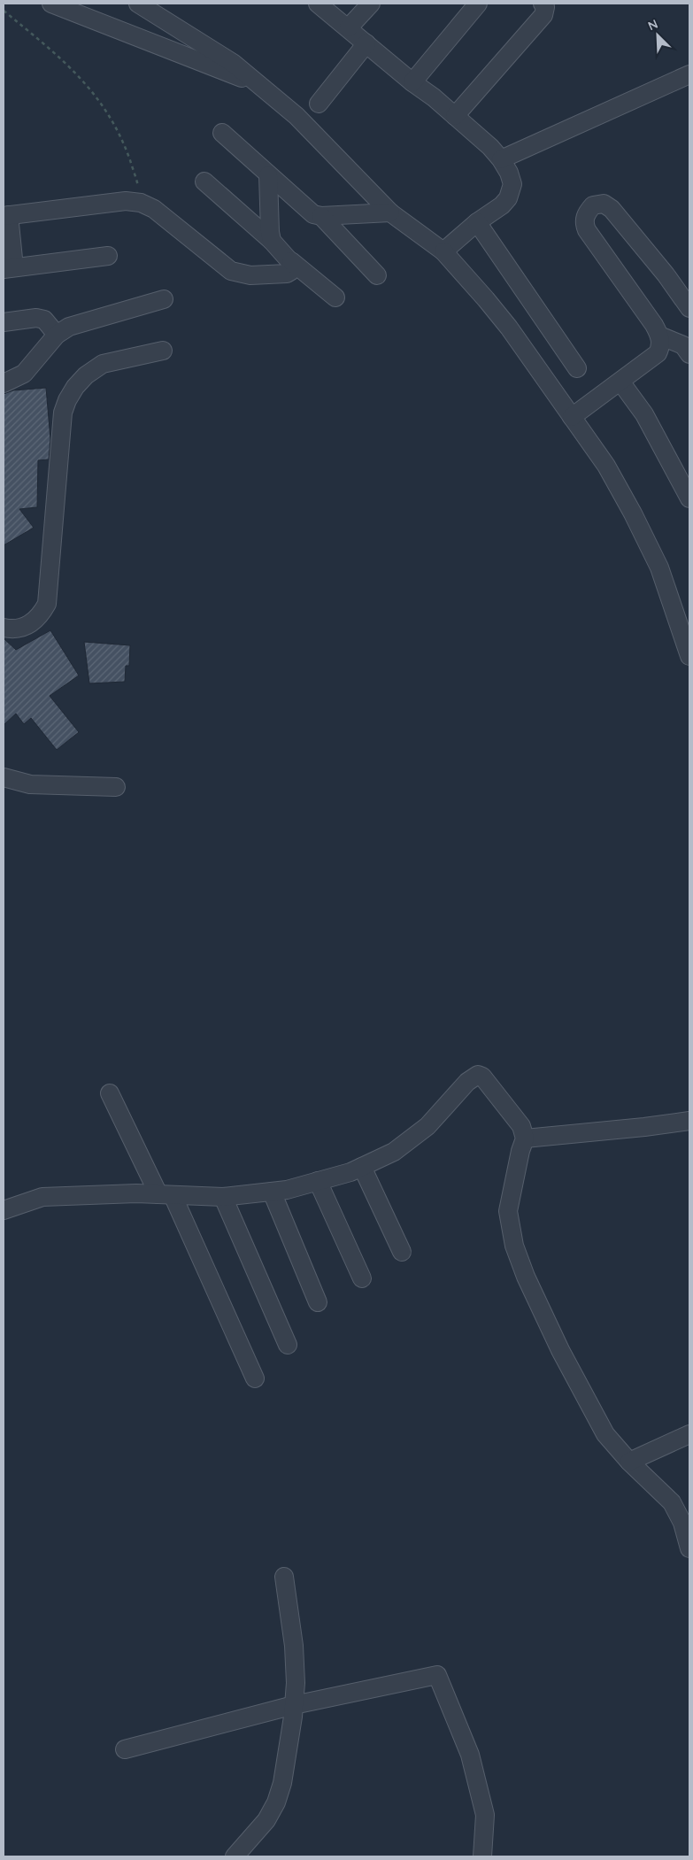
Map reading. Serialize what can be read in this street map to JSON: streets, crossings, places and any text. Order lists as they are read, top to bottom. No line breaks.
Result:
{"north":"top left"}
